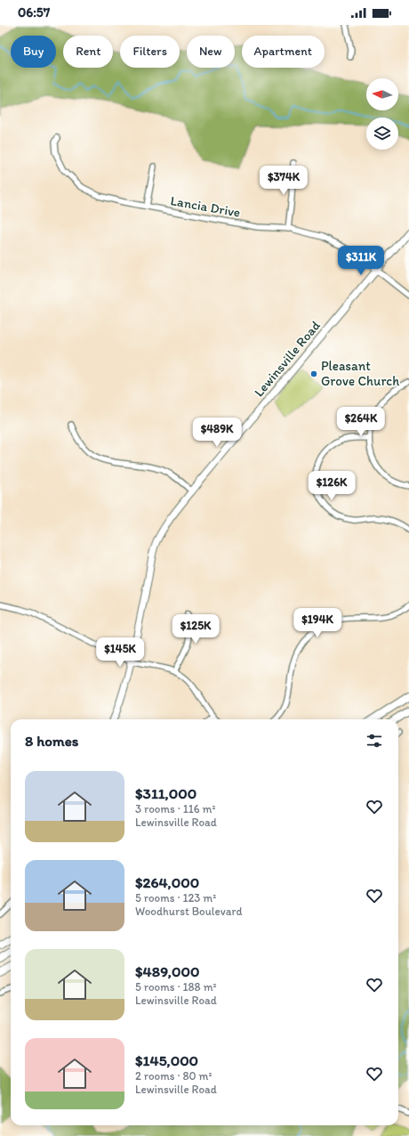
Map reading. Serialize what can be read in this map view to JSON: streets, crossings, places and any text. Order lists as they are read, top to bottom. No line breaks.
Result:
{"streets":{"main road":["Lewinsville Road"],"street":["Lancia Drive"]},"crossings":[["Lancia Drive","Lewinsville Road"]],"places":["Pleasant Grove Church"],"north":"left","page":{"status":"06:57","chip":["Buy","Rent","Filters","New","Apartment"],"price":["$374K","$311K","$264K","$489K","$126K","$194K","$125K","$145K"],"heading":"8 homes","list":[{"name":"$311,000","note":"3 rooms · 116 m² · Lewinsville Road"},{"name":"$264,000","note":"5 rooms · 123 m² · Woodhurst Boulevard"},{"name":"$489,000","note":"5 rooms · 188 m² · Lewinsville Road"},{"name":"$145,000","note":"2 rooms · 80 m² · Lewinsville Road"}]}}
